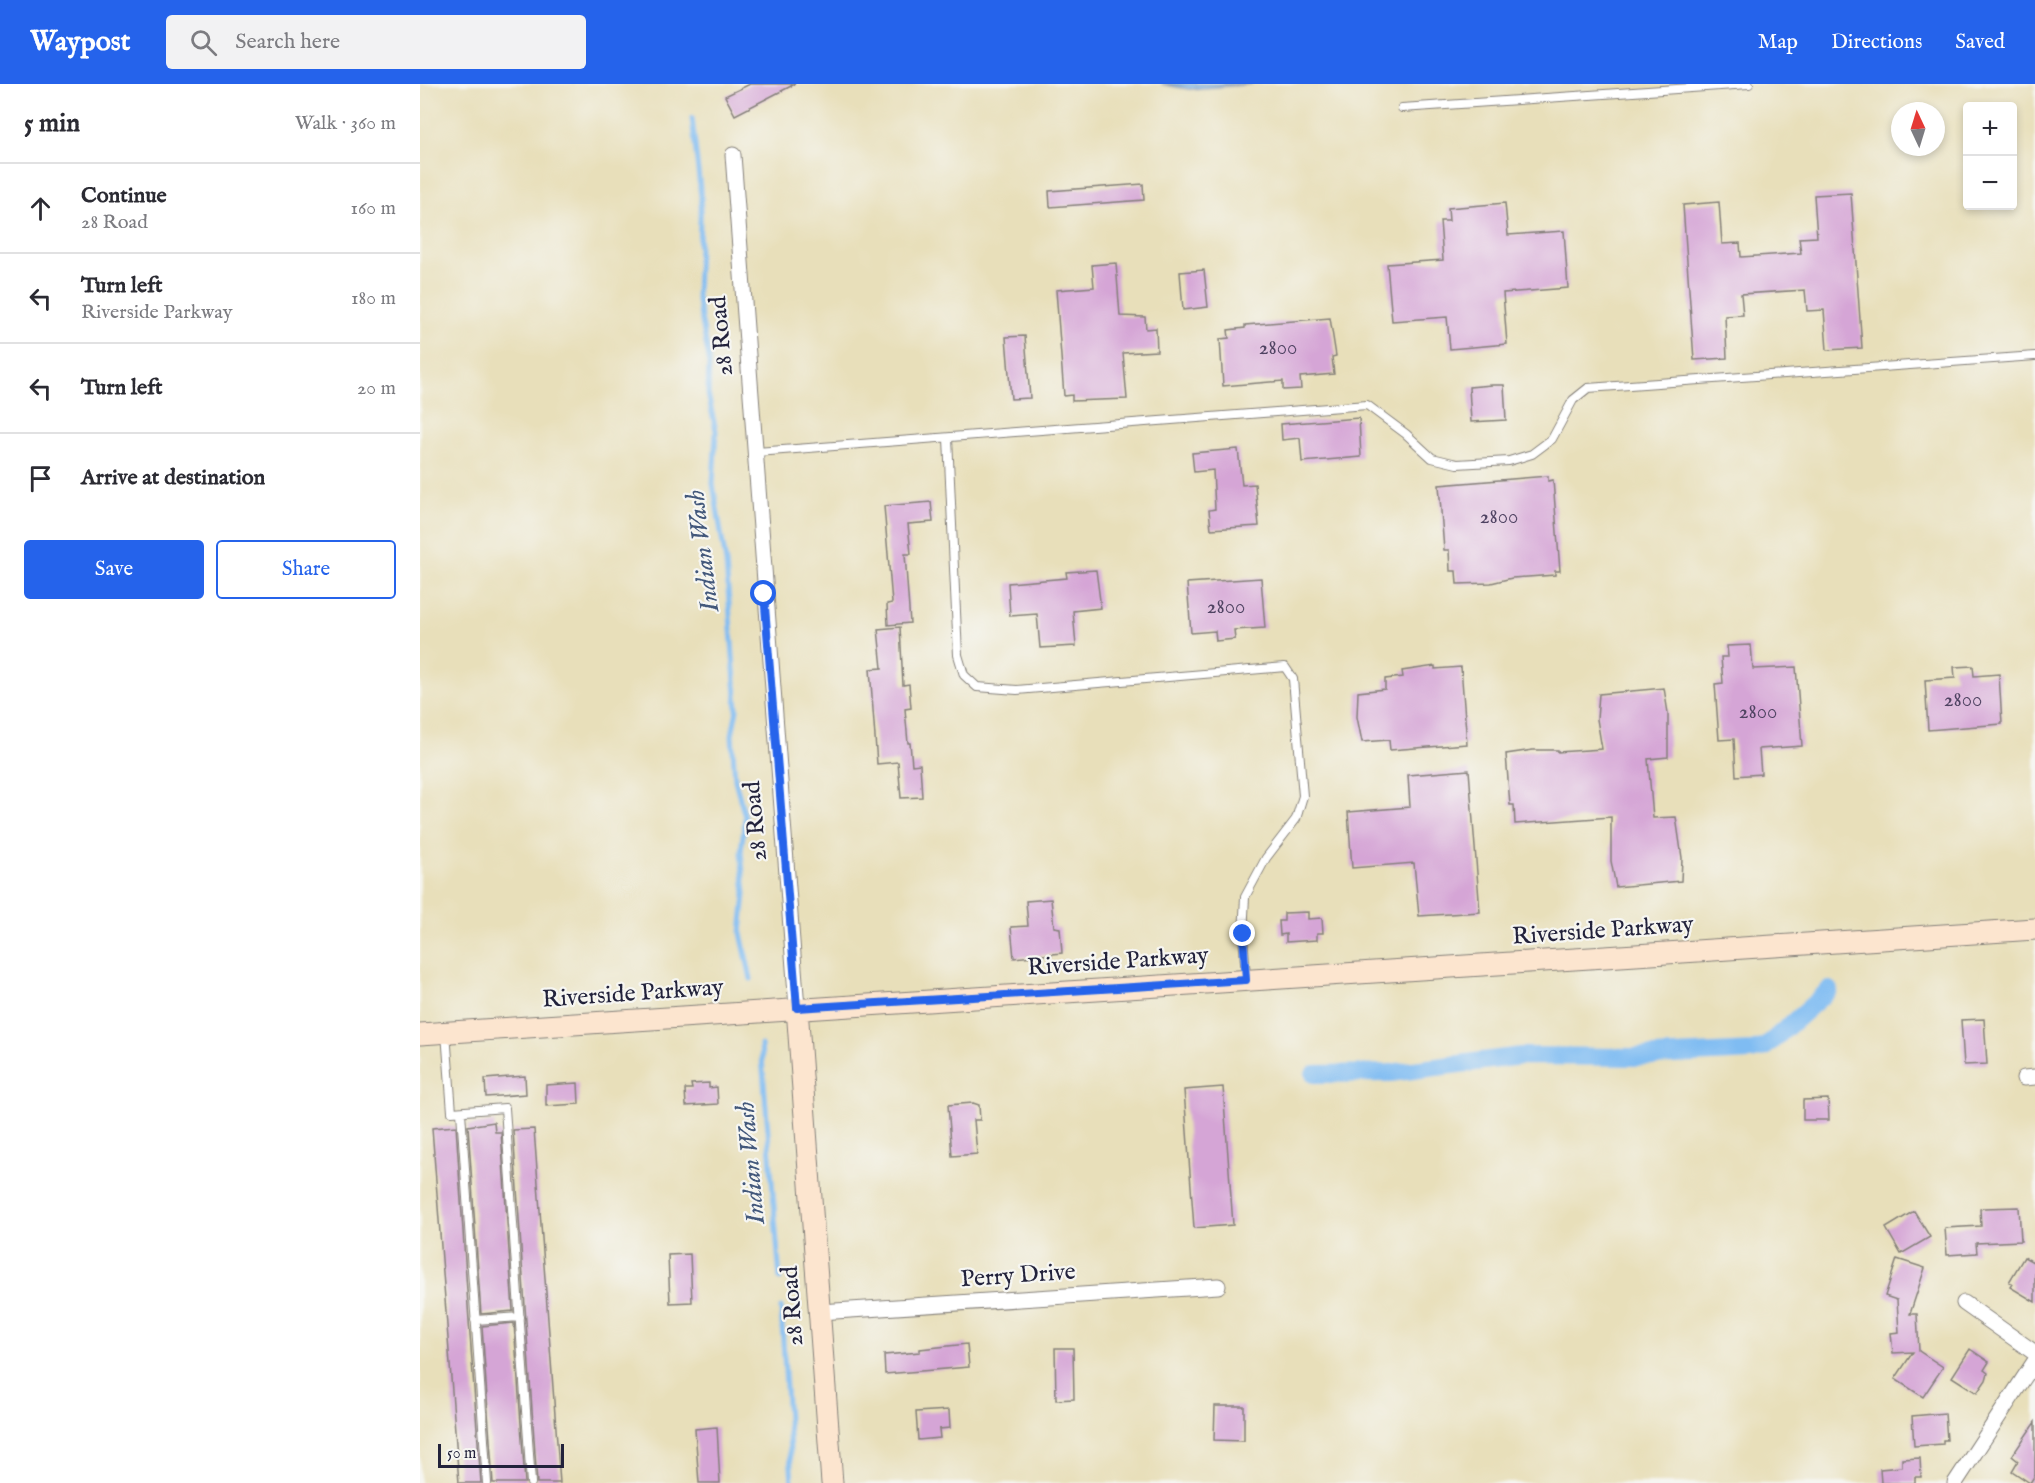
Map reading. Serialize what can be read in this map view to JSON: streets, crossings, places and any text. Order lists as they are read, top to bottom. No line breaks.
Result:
{"streets":{"main road":["28 Road","Riverside Parkway"],"street":["Perry Drive"]},"crossings":[["28 Road","Riverside Parkway"],["28 Road","Perry Drive"]],"water":["Indian Wash"],"house_numbers":["2800","2800","2800","2800","2800"],"scale_bar":"50 m","north":"top","page":{"header":"Waypost","search":"Search here","nav":["Map","Directions","Saved"],"heading":["5 min","Walk · 360 m"],"map_buttons":["+","−"],"list":[["Continue","28 Road","160 m"],["Turn left","Riverside Parkway","180 m"],["Turn left","20 m"],"Arrive at destination"],"buttons":["Save","Share"],"scale":"50 m"}}
